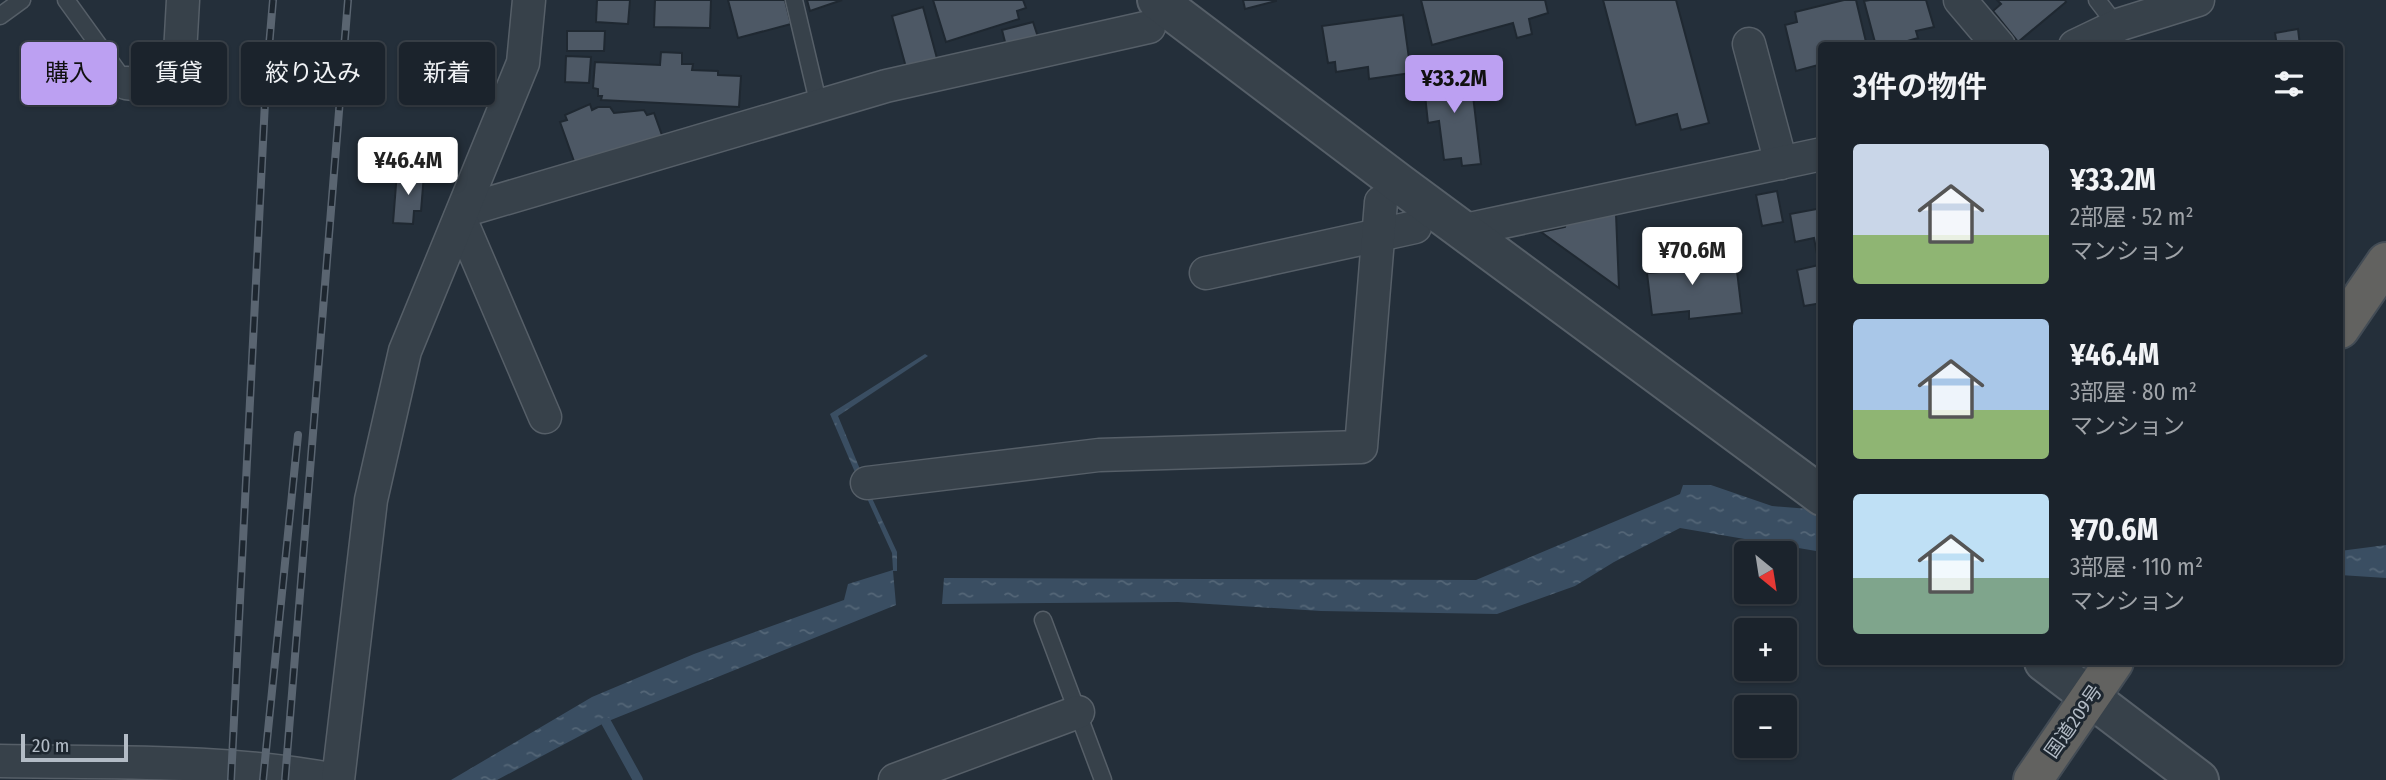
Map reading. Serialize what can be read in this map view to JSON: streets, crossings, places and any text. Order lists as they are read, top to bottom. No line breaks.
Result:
{"streets":{"highway":["国道209号"]},"scale_bar":"20 m","north":"bottom right","page":{"chip":["購入","賃貸","絞り込み","新着"],"heading":"3件の物件","price":["¥33.2M","¥46.4M","¥70.6M"],"list":[{"name":"¥33.2M","note":"2部屋 · 52 m² · マンション"},{"name":"¥46.4M","note":"3部屋 · 80 m² · マンション"},{"name":"¥70.6M","note":"3部屋 · 110 m² · マンション"}],"map_buttons":["+","−"],"scale":"20 m"}}
